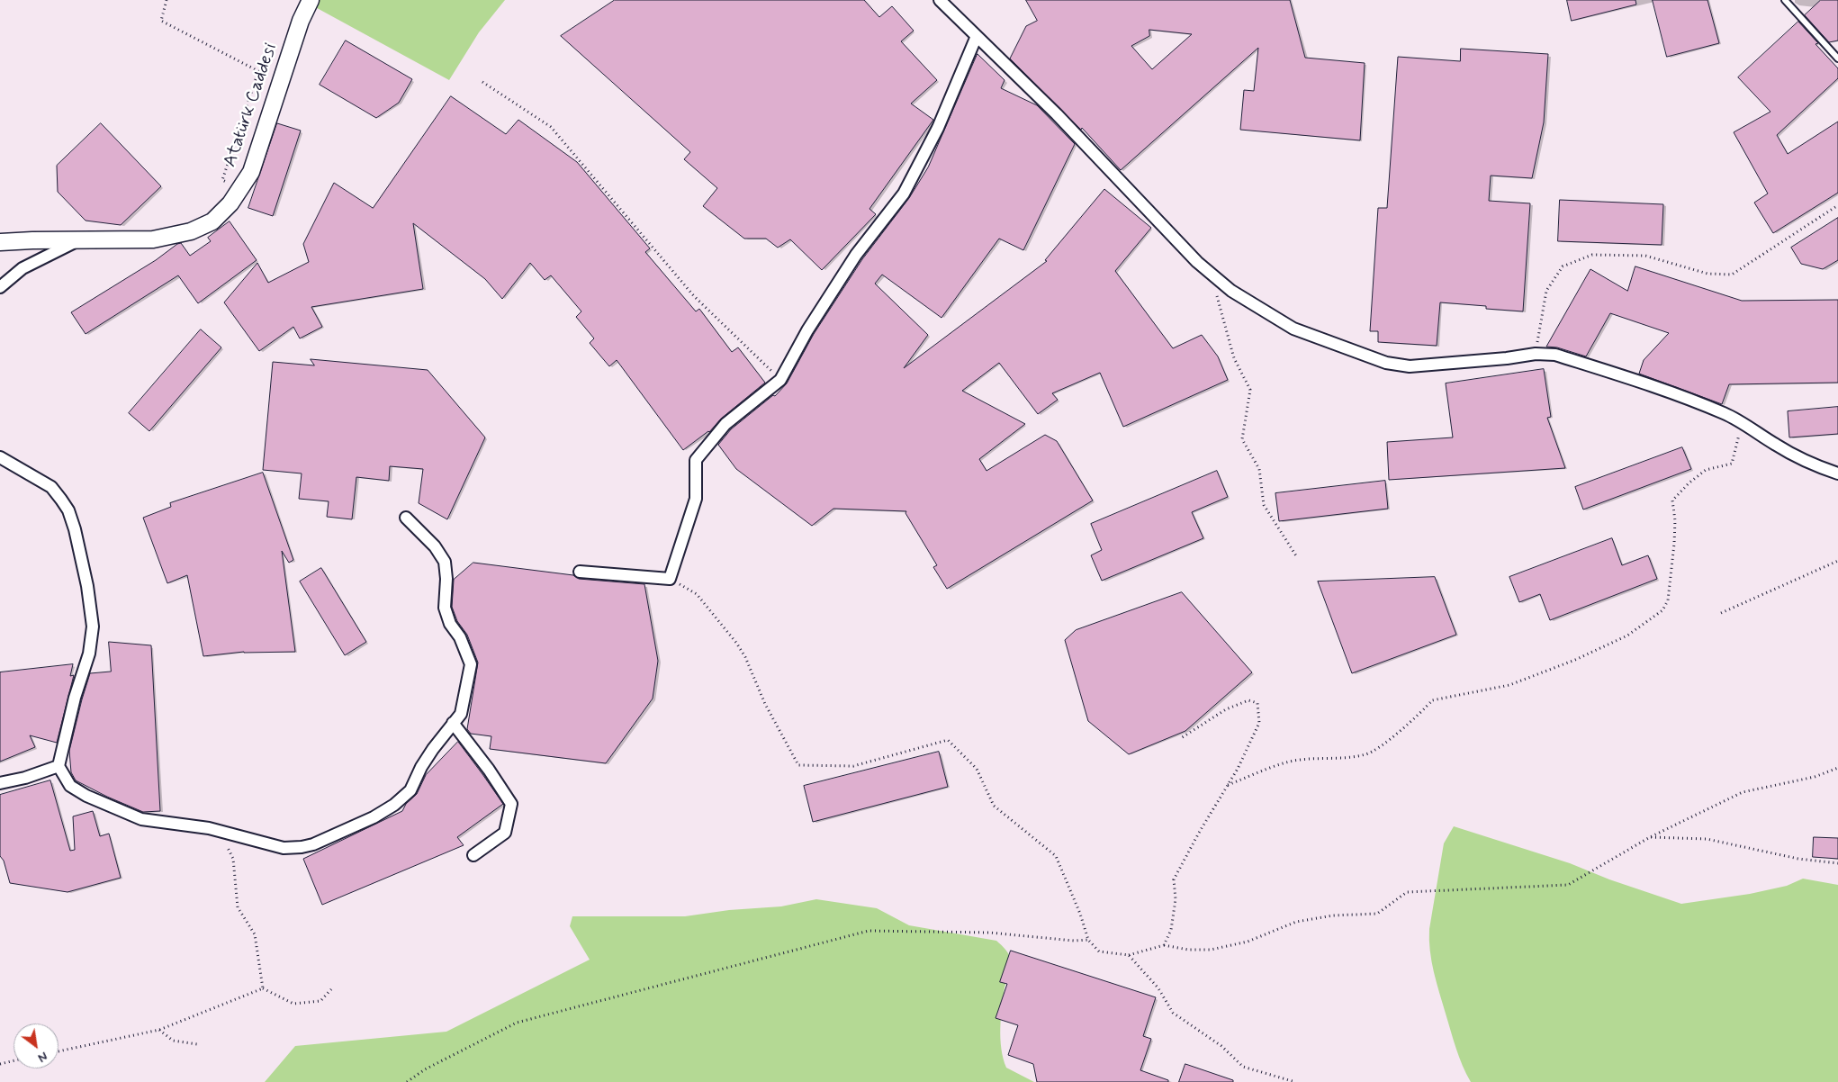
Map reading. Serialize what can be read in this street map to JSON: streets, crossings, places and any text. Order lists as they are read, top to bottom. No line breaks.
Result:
{"streets":{"street":["Atatürk Caddesi"]},"north":"bottom right"}
